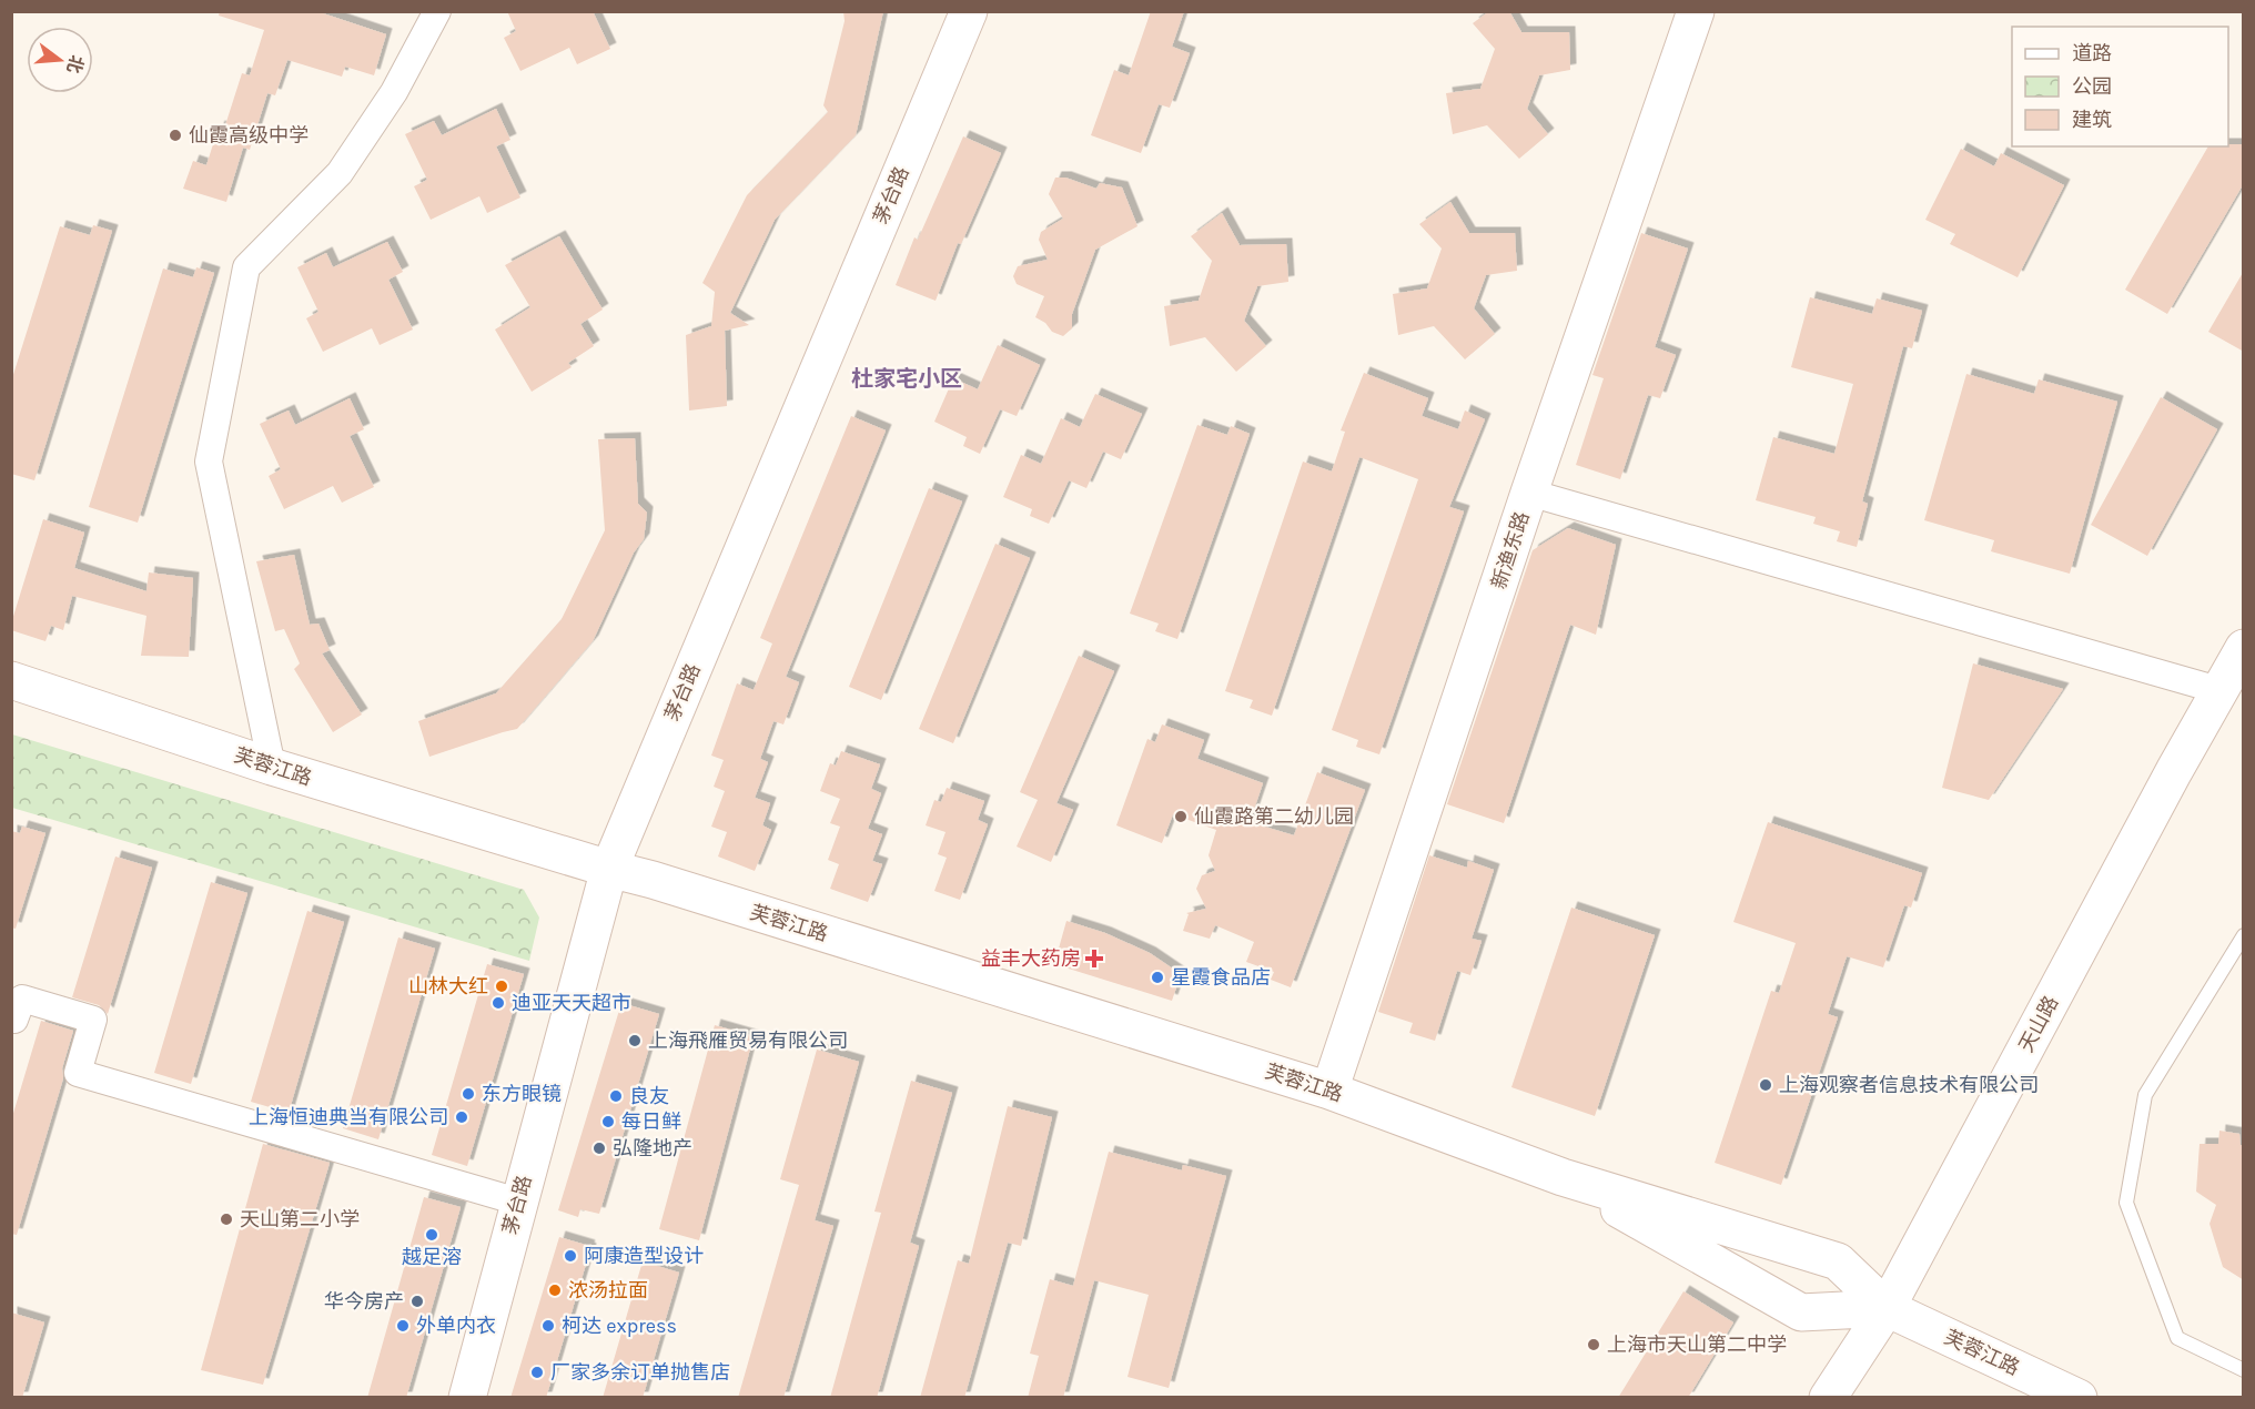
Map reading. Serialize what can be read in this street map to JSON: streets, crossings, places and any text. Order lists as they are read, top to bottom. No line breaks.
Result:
{"streets":{"street":["茅台路","新渔东路","芙蓉江路","天山路"]},"crossings":[["茅台路","芙蓉江路"],["新渔东路","芙蓉江路"],["芙蓉江路","天山路"]],"districts":["杜家宅小区"],"places":{"other":["仙霞高级中学","仙霞路第二幼儿园","星霞食品店","山林大红","迪亚天天超市","上海飛雁贸易有限公司","上海观察者信息技术有限公司","东方眼镜","良友","上海恒迪典当有限公司","每日鲜","弘隆地产","天山第二小学","越足溶","阿康造型设计","浓汤拉面","华今房产","外单内衣","柯达 express","上海市天山第二中学","厂家多余订单抛售店"],"health":["益丰大药房"]},"legend":["道路","公园","建筑"],"north":"right"}
